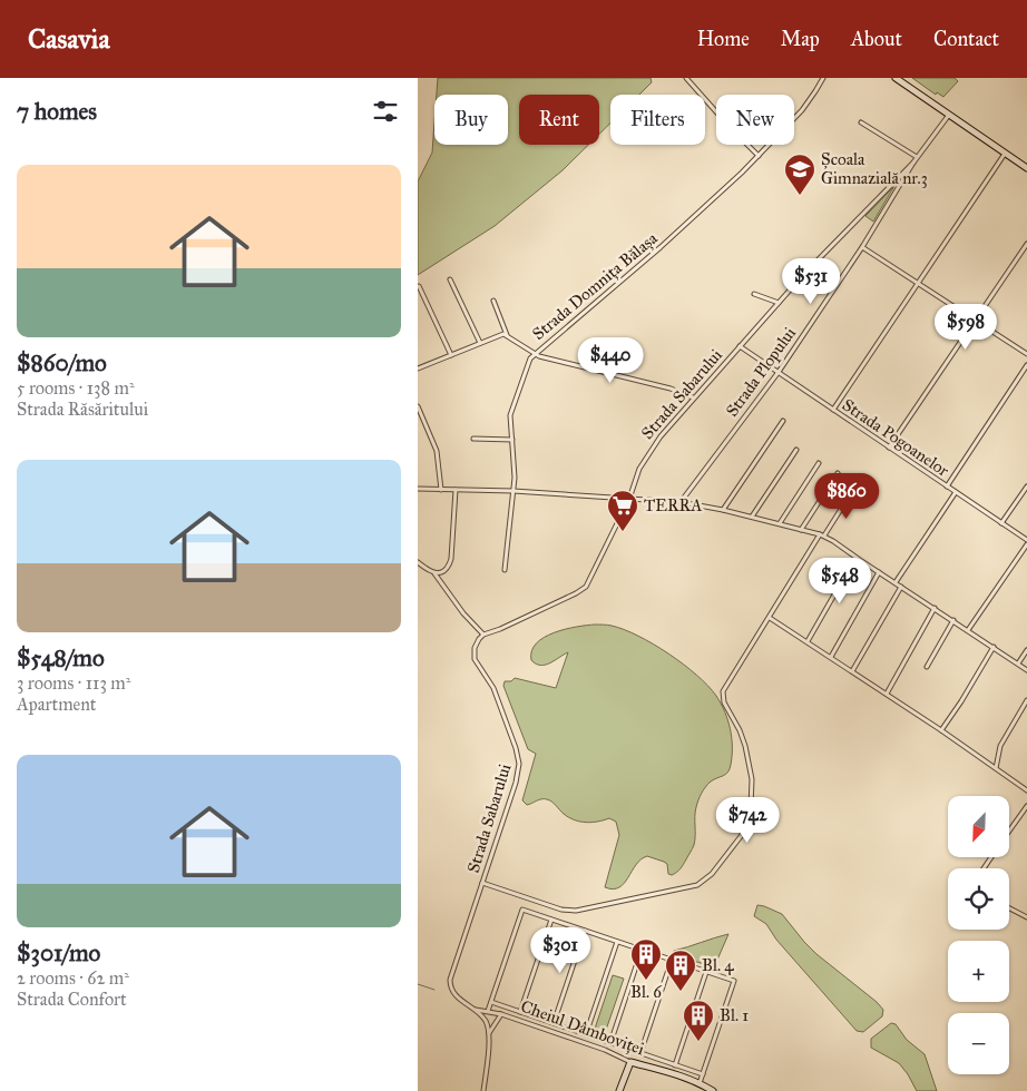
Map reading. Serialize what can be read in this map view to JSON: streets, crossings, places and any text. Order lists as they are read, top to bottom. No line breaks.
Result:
{"streets":{"main road":["Cheiul Dâmboviței"],"street":["Strada Domnița Bălașa","Strada Plopului","Strada Sabarului","Strada Pogoanelor"]},"crossings":[["Strada Plopului","Strada Sabarului"],["Strada Plopului","Strada Pogoanelor"],["Strada Sabarului","Strada Pogoanelor"],["Strada Sabarului","Cheiul Dâmboviței"]],"places":{"school or university":["Școala Gimnazială nr.3"],"supermarket":["TERRA"],"building":["Bl. 6","Bl. 4","Bl. 1"]},"north":"bottom left","page":{"header":"Casavia","nav":["Home","Map","About","Contact"],"heading":"7 homes","chip":["Buy","Rent","Filters","New"],"list":[{"name":"$860/mo","note":"5 rooms · 138 m² · Strada Răsăritului"},{"name":"$548/mo","note":"3 rooms · 113 m² · Apartment"},{"name":"$301/mo","note":"2 rooms · 62 m² · Strada Confort"}],"price":["$531","$598","$440","$860","$548","$742","$301"],"map_buttons":["+","−"]}}
